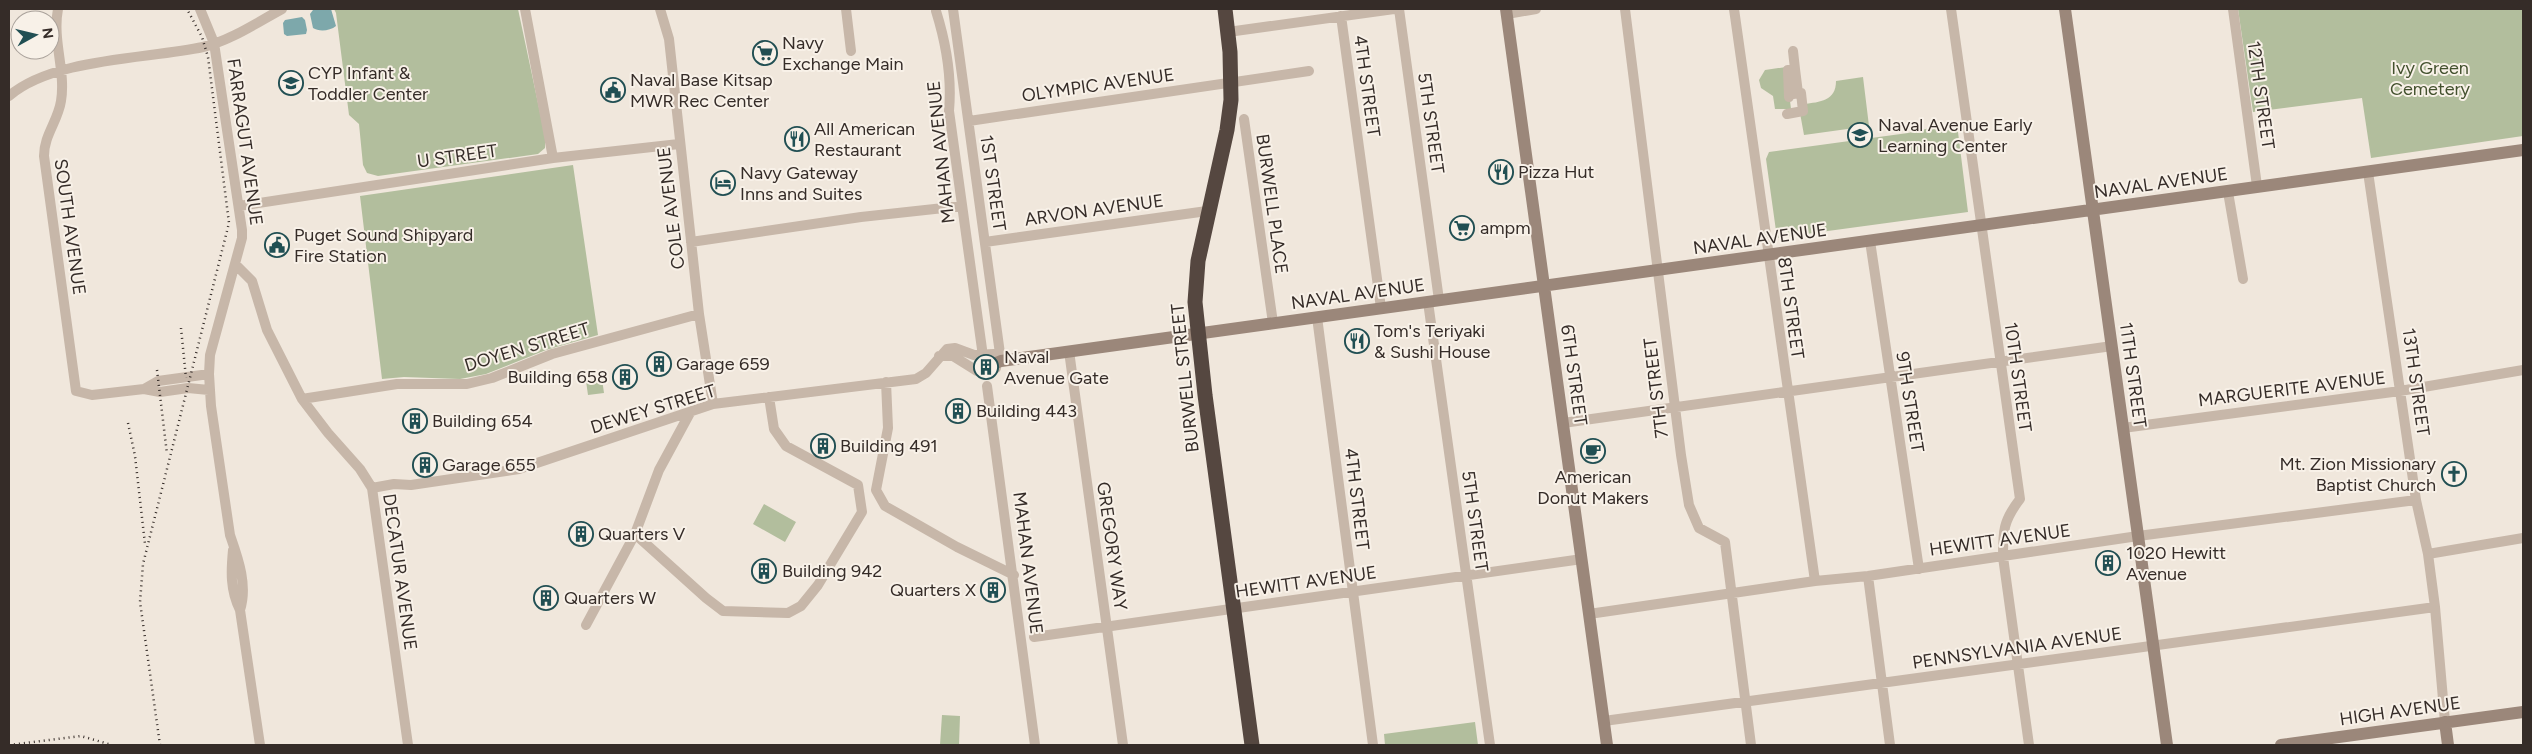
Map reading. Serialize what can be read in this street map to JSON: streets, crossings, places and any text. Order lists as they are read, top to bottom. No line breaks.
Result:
{"streets":{"highway":["BURWELL STREET"],"street":["OLYMPIC AVENUE","4TH STREET","12TH STREET","5TH STREET","FARRAGUT AVENUE","MAHAN AVENUE","U STREET","1ST STREET","NAVAL AVENUE","BURWELL PLACE","COLE AVENUE","ARVON AVENUE","SOUTH AVENUE","8TH STREET","DOYEN STREET","6TH STREET","11TH STREET","10TH STREET","13TH STREET","7TH STREET","MARGUERITE AVENUE","9TH STREET","DEWEY STREET","HEWITT AVENUE","GREGORY WAY","DECATUR AVENUE","PENNSYLVANIA AVENUE","HIGH AVENUE"]},"crossings":[["OLYMPIC AVENUE","1ST STREET"],["OLYMPIC AVENUE","BURWELL STREET"],["4TH STREET","NAVAL AVENUE"],["4TH STREET","HEWITT AVENUE"],["12TH STREET","NAVAL AVENUE"],["5TH STREET","NAVAL AVENUE"],["5TH STREET","HEWITT AVENUE"],["FARRAGUT AVENUE","U STREET"],["FARRAGUT AVENUE","DECATUR AVENUE"],["MAHAN AVENUE","1ST STREET"],["MAHAN AVENUE","NAVAL AVENUE"],["U STREET","COLE AVENUE"],["1ST STREET","NAVAL AVENUE"],["1ST STREET","ARVON AVENUE"],["NAVAL AVENUE","BURWELL PLACE"],["NAVAL AVENUE","8TH STREET"],["NAVAL AVENUE","6TH STREET"],["NAVAL AVENUE","11TH STREET"],["NAVAL AVENUE","10TH STREET"],["NAVAL AVENUE","BURWELL STREET"],["NAVAL AVENUE","13TH STREET"],["NAVAL AVENUE","7TH STREET"],["NAVAL AVENUE","9TH STREET"],["NAVAL AVENUE","GREGORY WAY"],["COLE AVENUE","DOYEN STREET"],["COLE AVENUE","DEWEY STREET"],["ARVON AVENUE","BURWELL STREET"],["8TH STREET","HEWITT AVENUE"],["DOYEN STREET","DECATUR AVENUE"],["6TH STREET","HEWITT AVENUE"],["6TH STREET","PENNSYLVANIA AVENUE"],["11TH STREET","MARGUERITE AVENUE"],["11TH STREET","HEWITT AVENUE"],["11TH STREET","PENNSYLVANIA AVENUE"],["10TH STREET","HEWITT AVENUE"],["10TH STREET","PENNSYLVANIA AVENUE"],["BURWELL STREET","HEWITT AVENUE"],["13TH STREET","MARGUERITE AVENUE"],["13TH STREET","HEWITT AVENUE"],["13TH STREET","PENNSYLVANIA AVENUE"],["13TH STREET","HIGH AVENUE"],["7TH STREET","HEWITT AVENUE"],["7TH STREET","PENNSYLVANIA AVENUE"],["9TH STREET","HEWITT AVENUE"],["DEWEY STREET","DECATUR AVENUE"],["HEWITT AVENUE","GREGORY WAY"]],"parks":["Ivy Green Cemetery"],"places":{"supermarket":["Navy Exchange Main","ampm"],"school or university":["CYP Infant & Toddler Center","Naval Avenue Early Learning Center"],"public building":["Naval Base Kitsap MWR Rec Center","Puget Sound Shipyard Fire Station"],"restaurant":["All American Restaurant","Pizza Hut","Tom's Teriyaki & Sushi House"],"hotel":["Navy Gateway Inns and Suites"],"building":["Garage 659","Naval Avenue Gate","Building 658","Building 443","Building 654","Building 491","Garage 655","Quarters V","1020 Hewitt Avenue","Building 942","Quarters X","Quarters W"],"cafe":["American Donut Makers"],"church":["Mt. Zion Missionary Baptist Church"]},"north":"right"}
